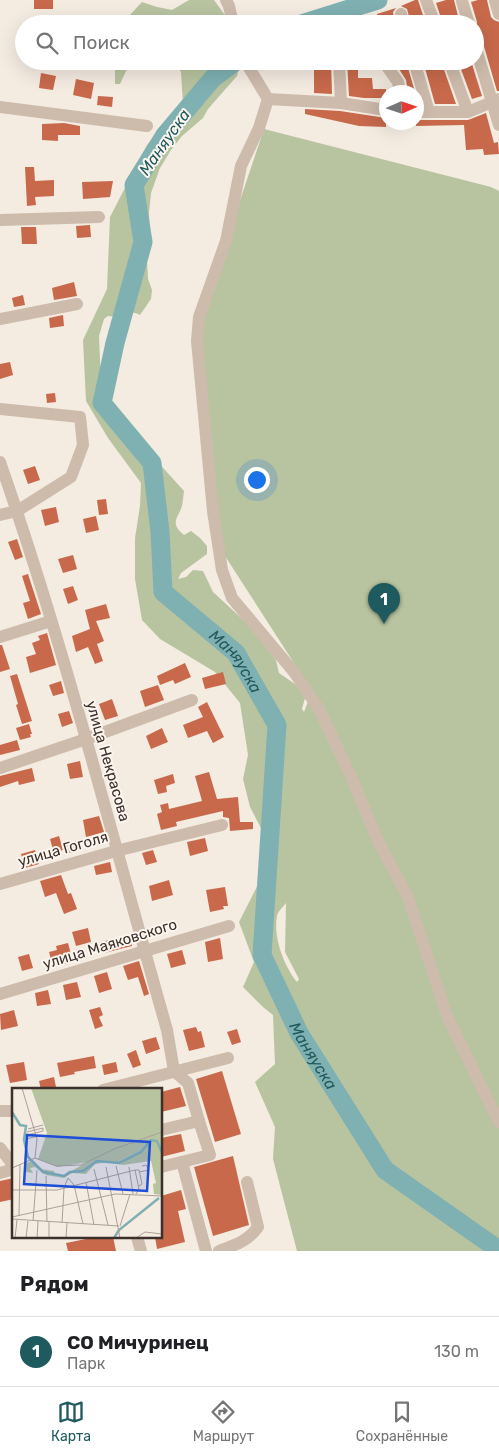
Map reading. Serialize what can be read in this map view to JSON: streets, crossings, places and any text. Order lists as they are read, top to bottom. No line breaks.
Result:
{"streets":{"street":["улица Некрасова","улица Гоголя","улица Маяковского"]},"crossings":[["улица Некрасова","улица Гоголя"],["улица Некрасова","улица Маяковского"]],"water":["Маняуска"],"north":"right","page":{"search":"Поиск","pins":"1","heading":"Рядом","list":[{"mark":"1","name":"СО Мичуринец","note":"Парк","value":"130 m"}],"nav":["Карта","Маршрут","Сохранённые"]}}
